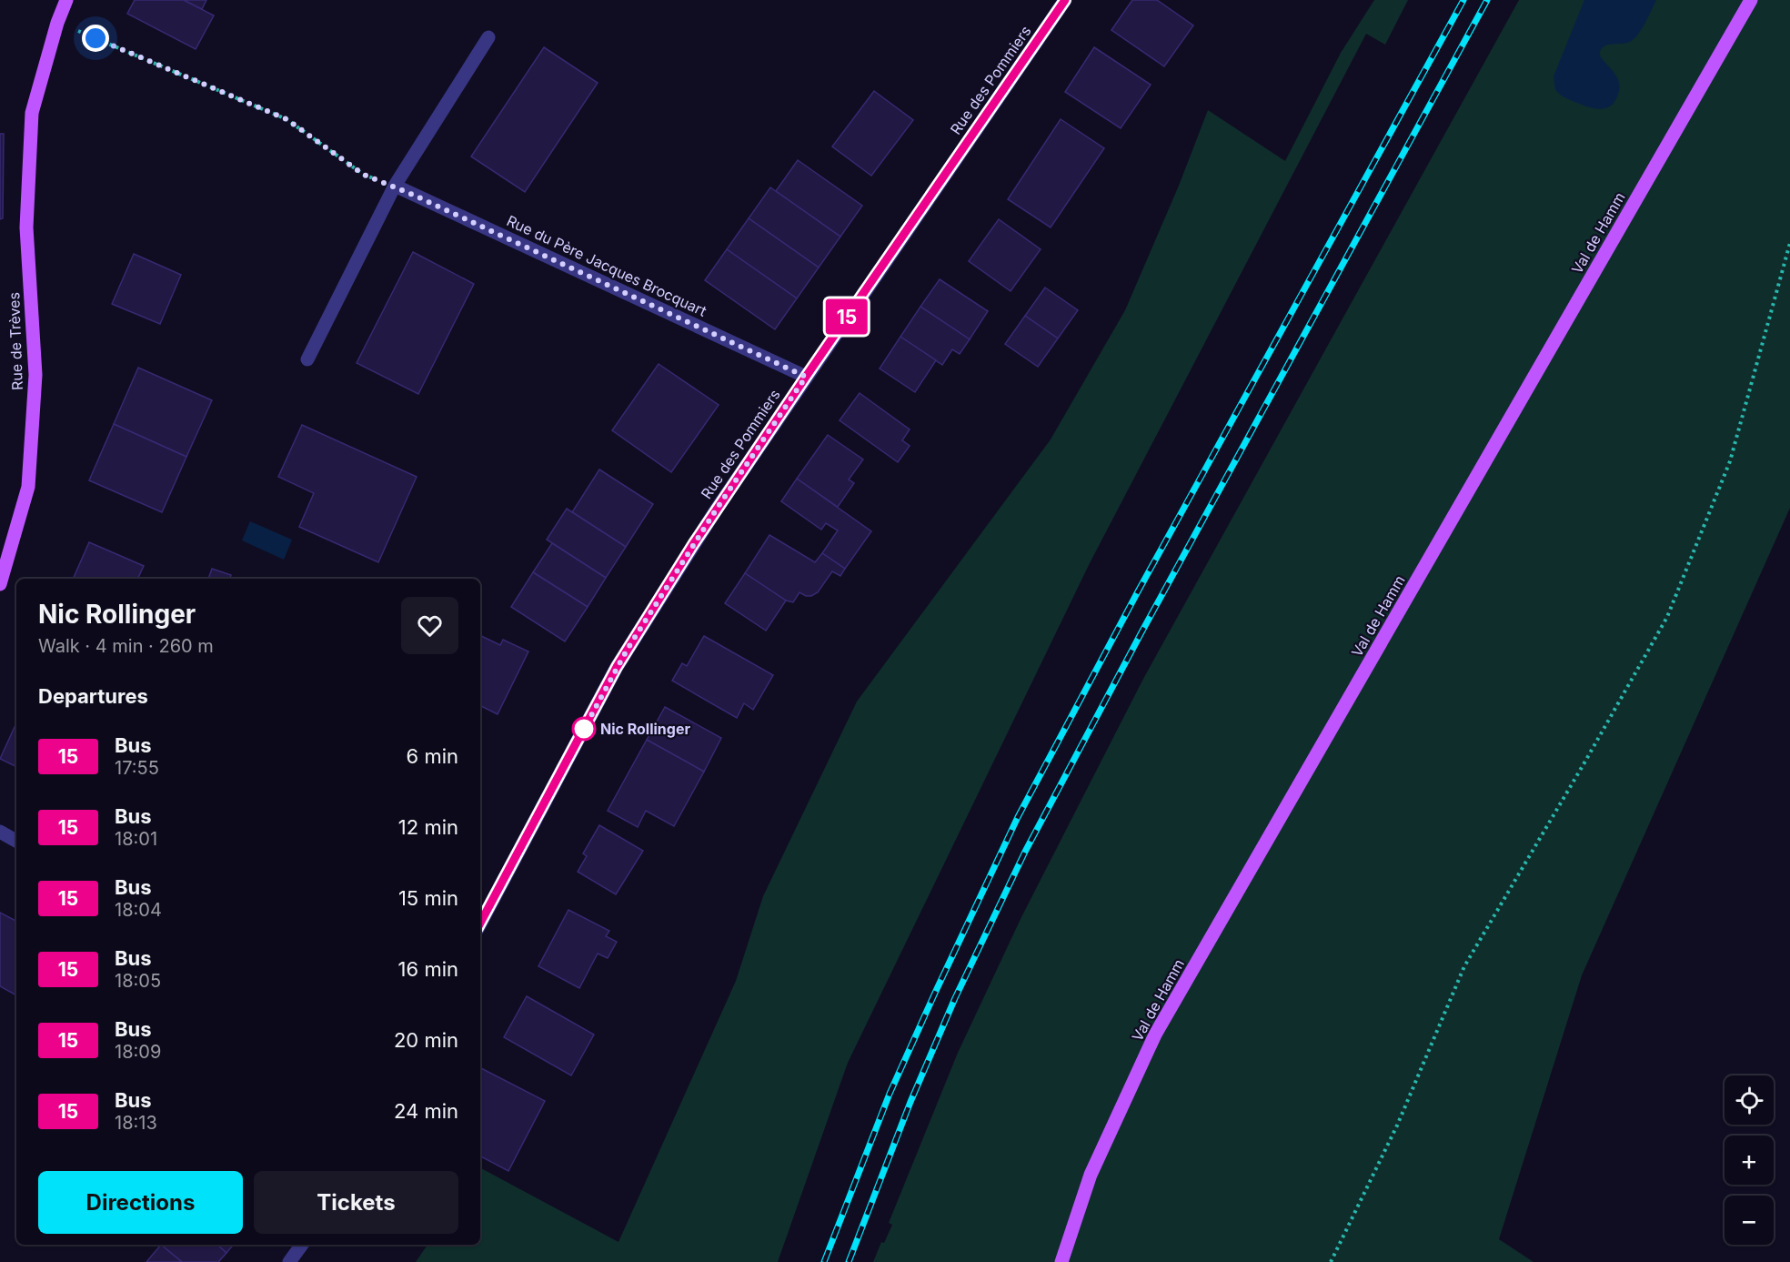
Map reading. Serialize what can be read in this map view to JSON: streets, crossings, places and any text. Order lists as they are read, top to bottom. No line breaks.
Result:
{"streets":{"main road":["Val de Hamm","Rue de Trèves"],"street":["Rue des Pommiers","Rue du Père Jacques Brocquart"]},"crossings":[["Rue des Pommiers","Rue du Père Jacques Brocquart"]],"places":["Nic Rollinger"],"lines":["bus line 15"],"page":{"on_map":"15","heading":[["Nic Rollinger","Walk · 4 min · 260 m"],"Departures"],"list":[{"mark":"15","name":"Bus","note":"17:55","value":"6 min"},{"mark":"15","name":"Bus","note":"18:01","value":"12 min"},{"mark":"15","name":"Bus","note":"18:04","value":"15 min"},{"mark":"15","name":"Bus","note":"18:05","value":"16 min"},{"mark":"15","name":"Bus","note":"18:09","value":"20 min"},{"mark":"15","name":"Bus","note":"18:13","value":"24 min"}],"map_buttons":["+","−"],"buttons":["Directions","Tickets"]}}
